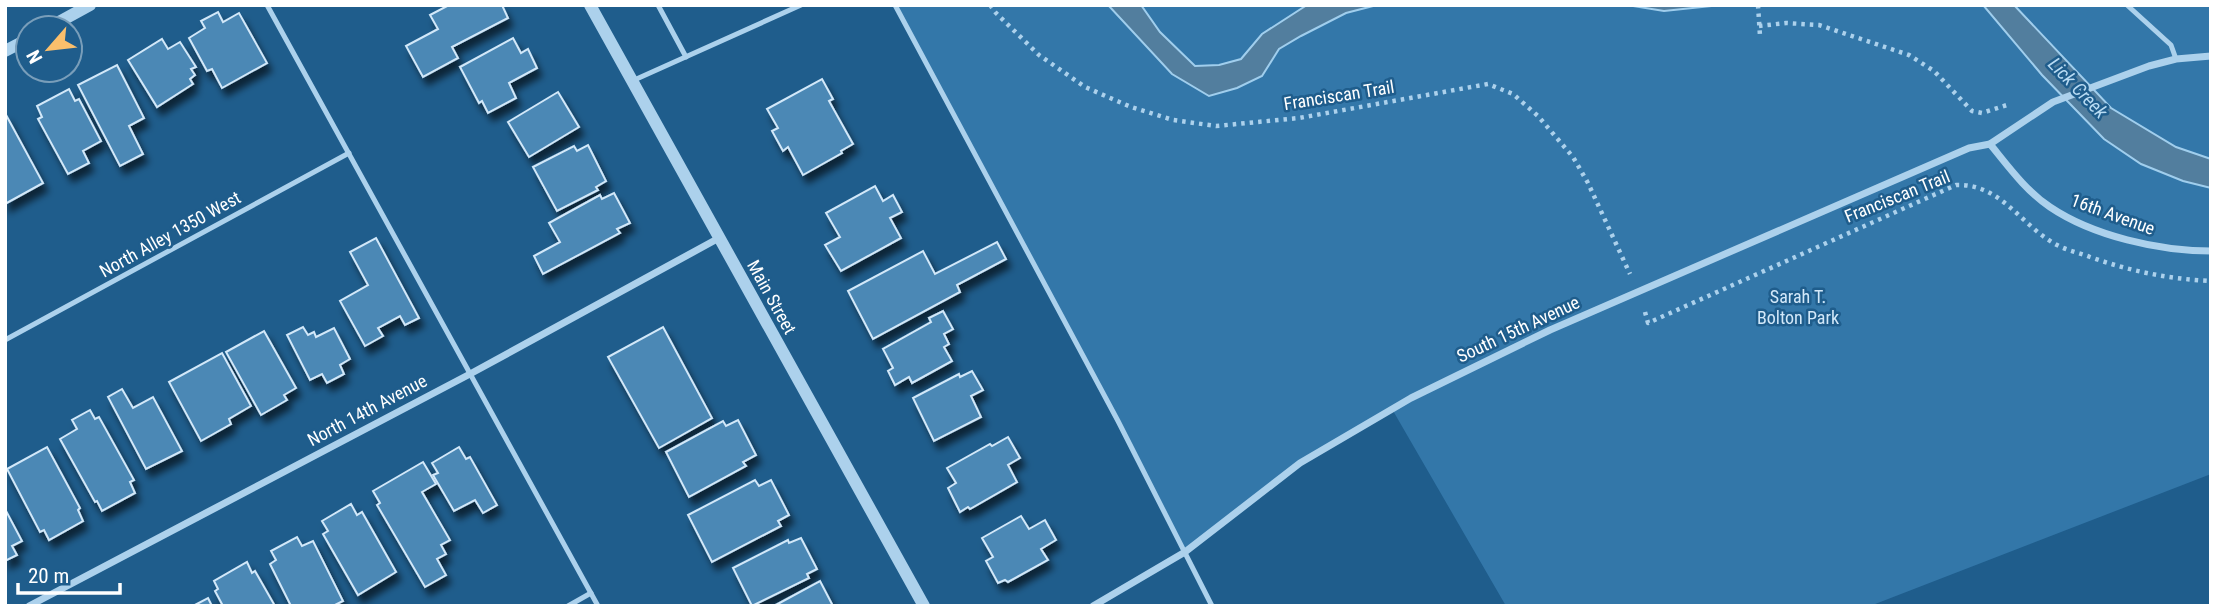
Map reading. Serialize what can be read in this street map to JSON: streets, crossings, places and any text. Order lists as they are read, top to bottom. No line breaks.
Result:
{"streets":{"street":["16th Avenue","Main Street","South 15th Avenue","North 14th Avenue"],"lane":["North Alley 1350 West"],"path":["Franciscan Trail"]},"crossings":[["16th Avenue","South 15th Avenue"],["Main Street","North 14th Avenue"]],"water":["Lick Creek"],"parks":["Sarah T. Bolton Park"],"scale_bar":"20 m","north":"bottom left"}
